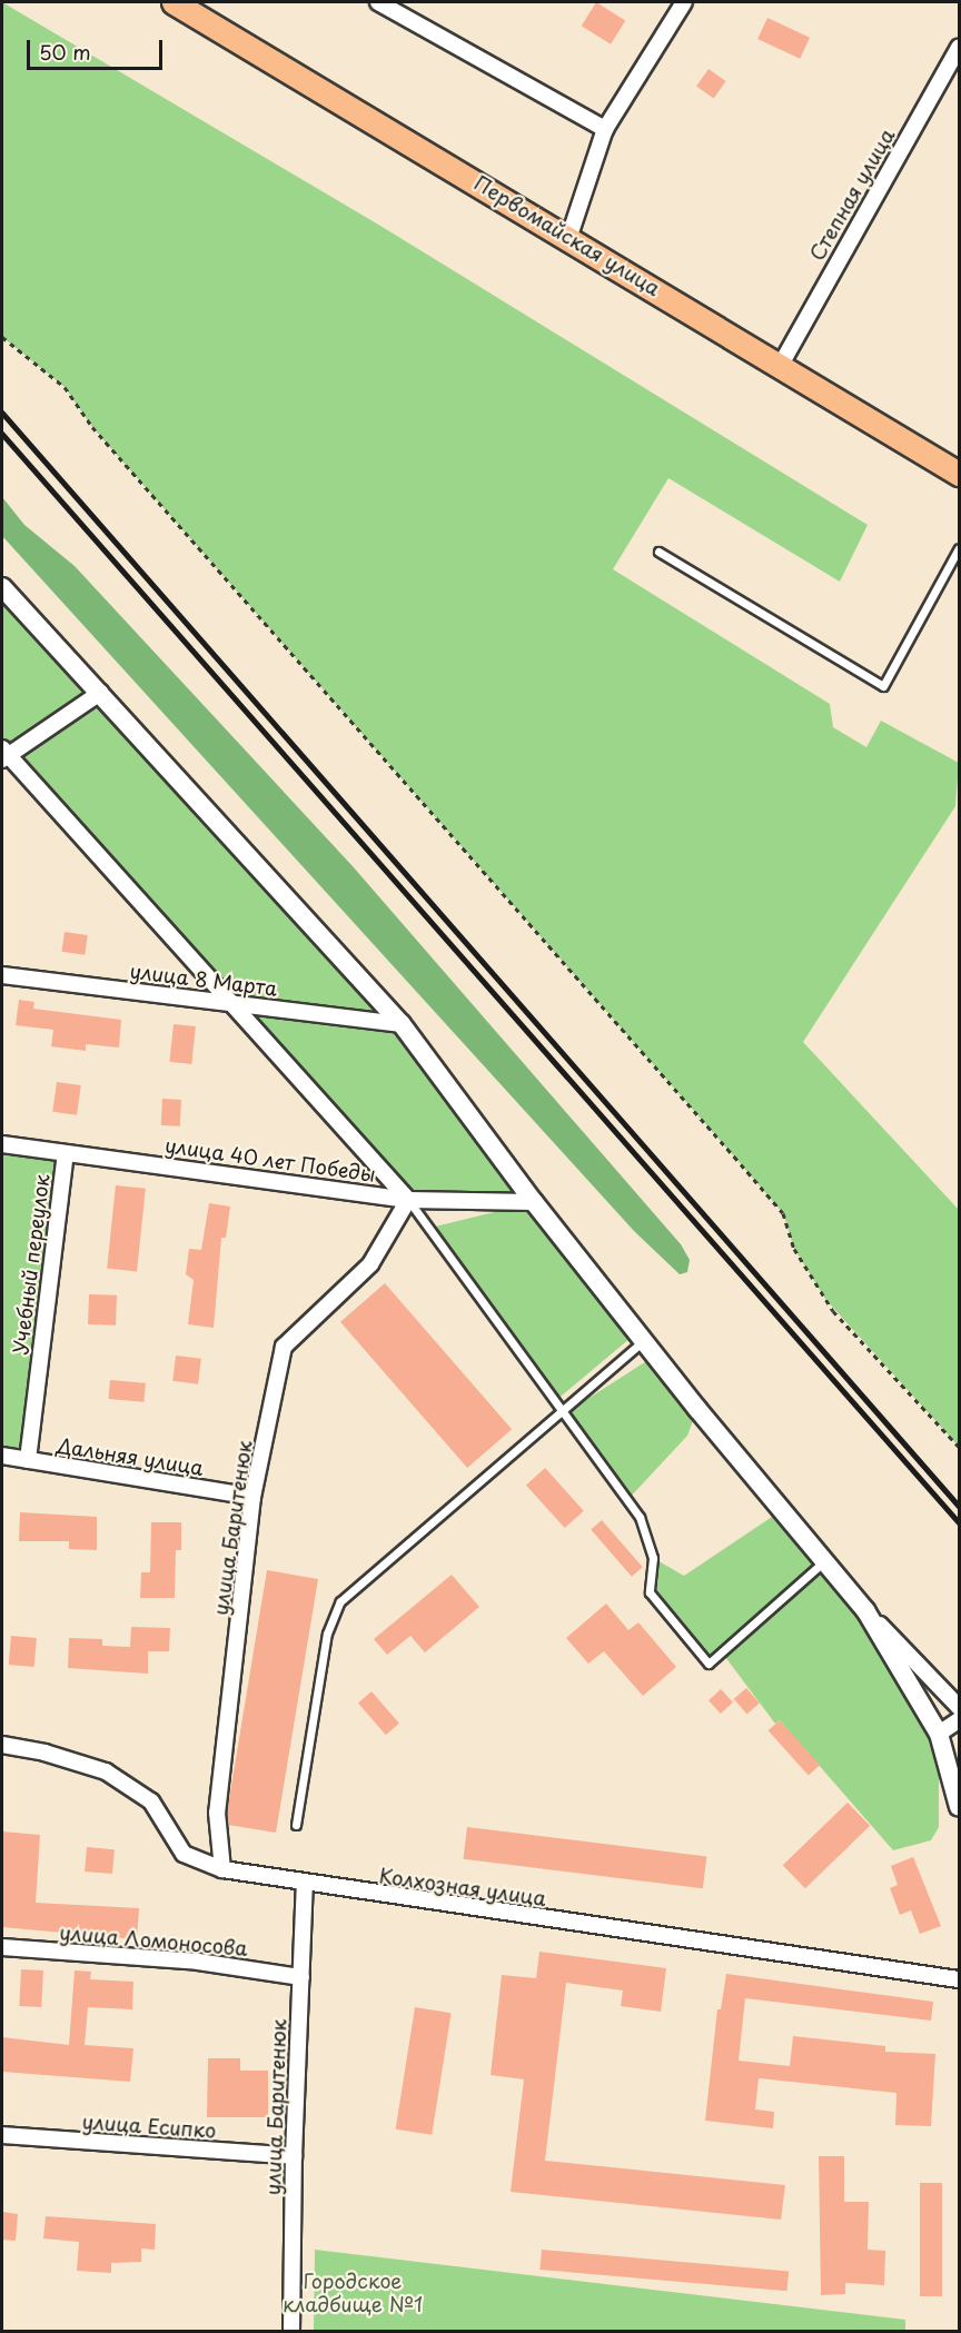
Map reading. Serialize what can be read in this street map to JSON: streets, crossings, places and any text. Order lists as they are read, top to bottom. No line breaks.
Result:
{"streets":{"main road":["Первомайская улица"],"street":["Степная улица","улица 8 Марта","улица 40 лет Победы","Учебный переулок","Дальняя улица","улица Баритенюк","Колхозная улица","улица Ломоносова","улица Есипко"]},"crossings":[["Степная улица","Первомайская улица"],["улица 40 лет Победы","Учебный переулок"],["улица 40 лет Победы","улица Баритенюк"],["Учебный переулок","Дальняя улица"],["Дальняя улица","улица Баритенюк"],["улица Баритенюк","Колхозная улица"],["улица Баритенюк","улица Ломоносова"],["улица Баритенюк","улица Есипко"]],"parks":["Городское кладбище №1"],"scale_bar":"50 m"}
